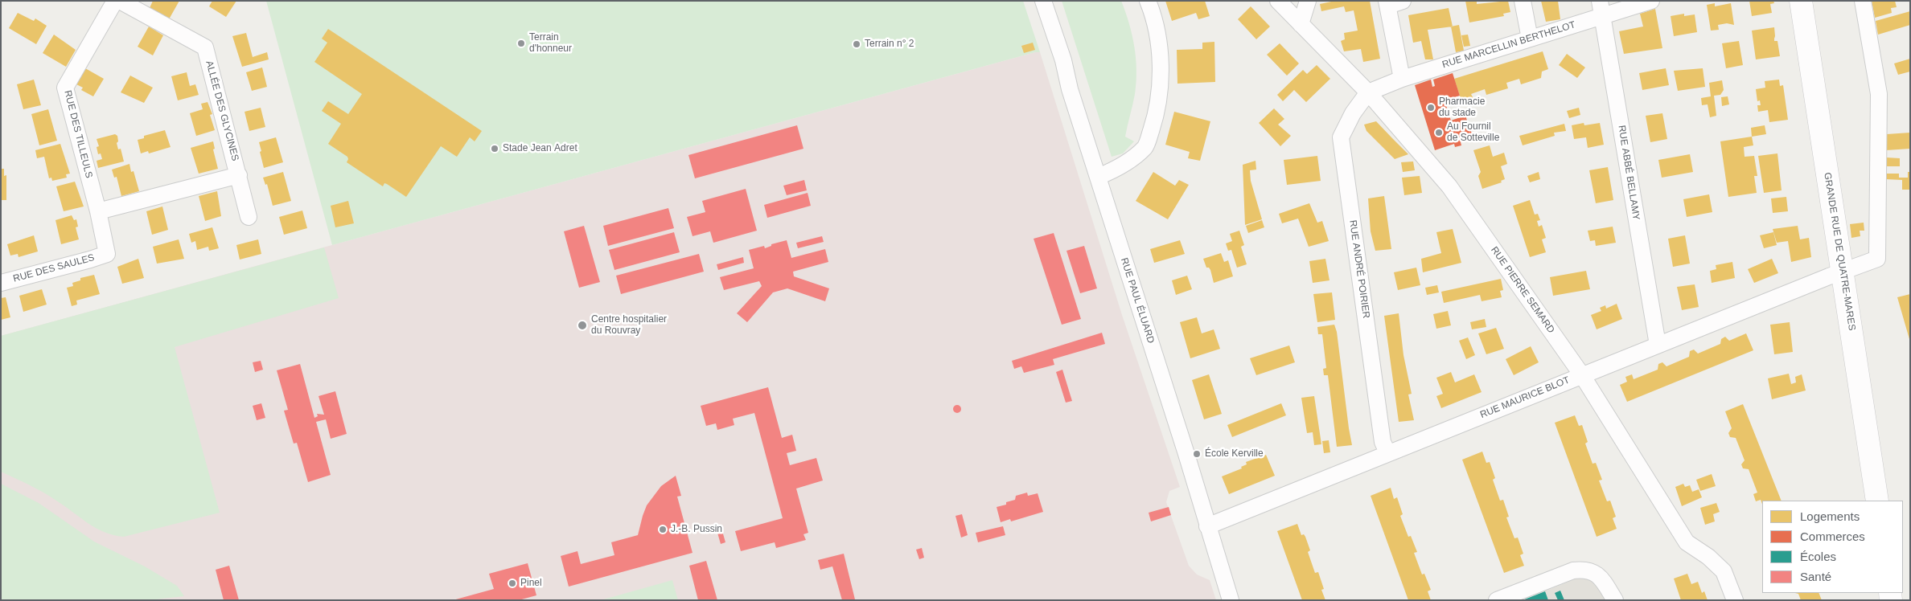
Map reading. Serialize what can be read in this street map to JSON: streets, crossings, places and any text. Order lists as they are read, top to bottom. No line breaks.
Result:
{"streets":{"main road":["GRANDE RUE DE QUATRE-MARES"],"street":["RUE MARCELLIN BERTHELOT","ALLÉE DES GLYCINES","RUE DES TILLEULS","RUE ABBÉ BELLAMY","RUE DES SAULES","RUE ANDRÉ POIRIER","RUE PIERRE SEMARD","RUE PAUL ÉLUARD","RUE MAURICE BLOT"]},"crossings":[["RUE MARCELLIN BERTHELOT","RUE ABBÉ BELLAMY"],["RUE MARCELLIN BERTHELOT","RUE ANDRÉ POIRIER"],["RUE MARCELLIN BERTHELOT","RUE PIERRE SEMARD"],["ALLÉE DES GLYCINES","RUE DES TILLEULS"],["RUE DES TILLEULS","RUE DES SAULES"],["RUE ABBÉ BELLAMY","RUE MAURICE BLOT"],["GRANDE RUE DE QUATRE-MARES","RUE MAURICE BLOT"],["RUE ANDRÉ POIRIER","RUE PIERRE SEMARD"],["RUE ANDRÉ POIRIER","RUE MAURICE BLOT"],["RUE PIERRE SEMARD","RUE MAURICE BLOT"],["RUE PAUL ÉLUARD","RUE MAURICE BLOT"]],"places":["Terrain d'honneur","Terrain n° 2","Pharmacie du stade","Au Fournil de Sotteville","Stade Jean Adret","Centre hospitalier du Rouvray","École Kerville","J.-B. Pussin","Pinel"],"legend":["Logements","Commerces","Écoles","Santé"]}
